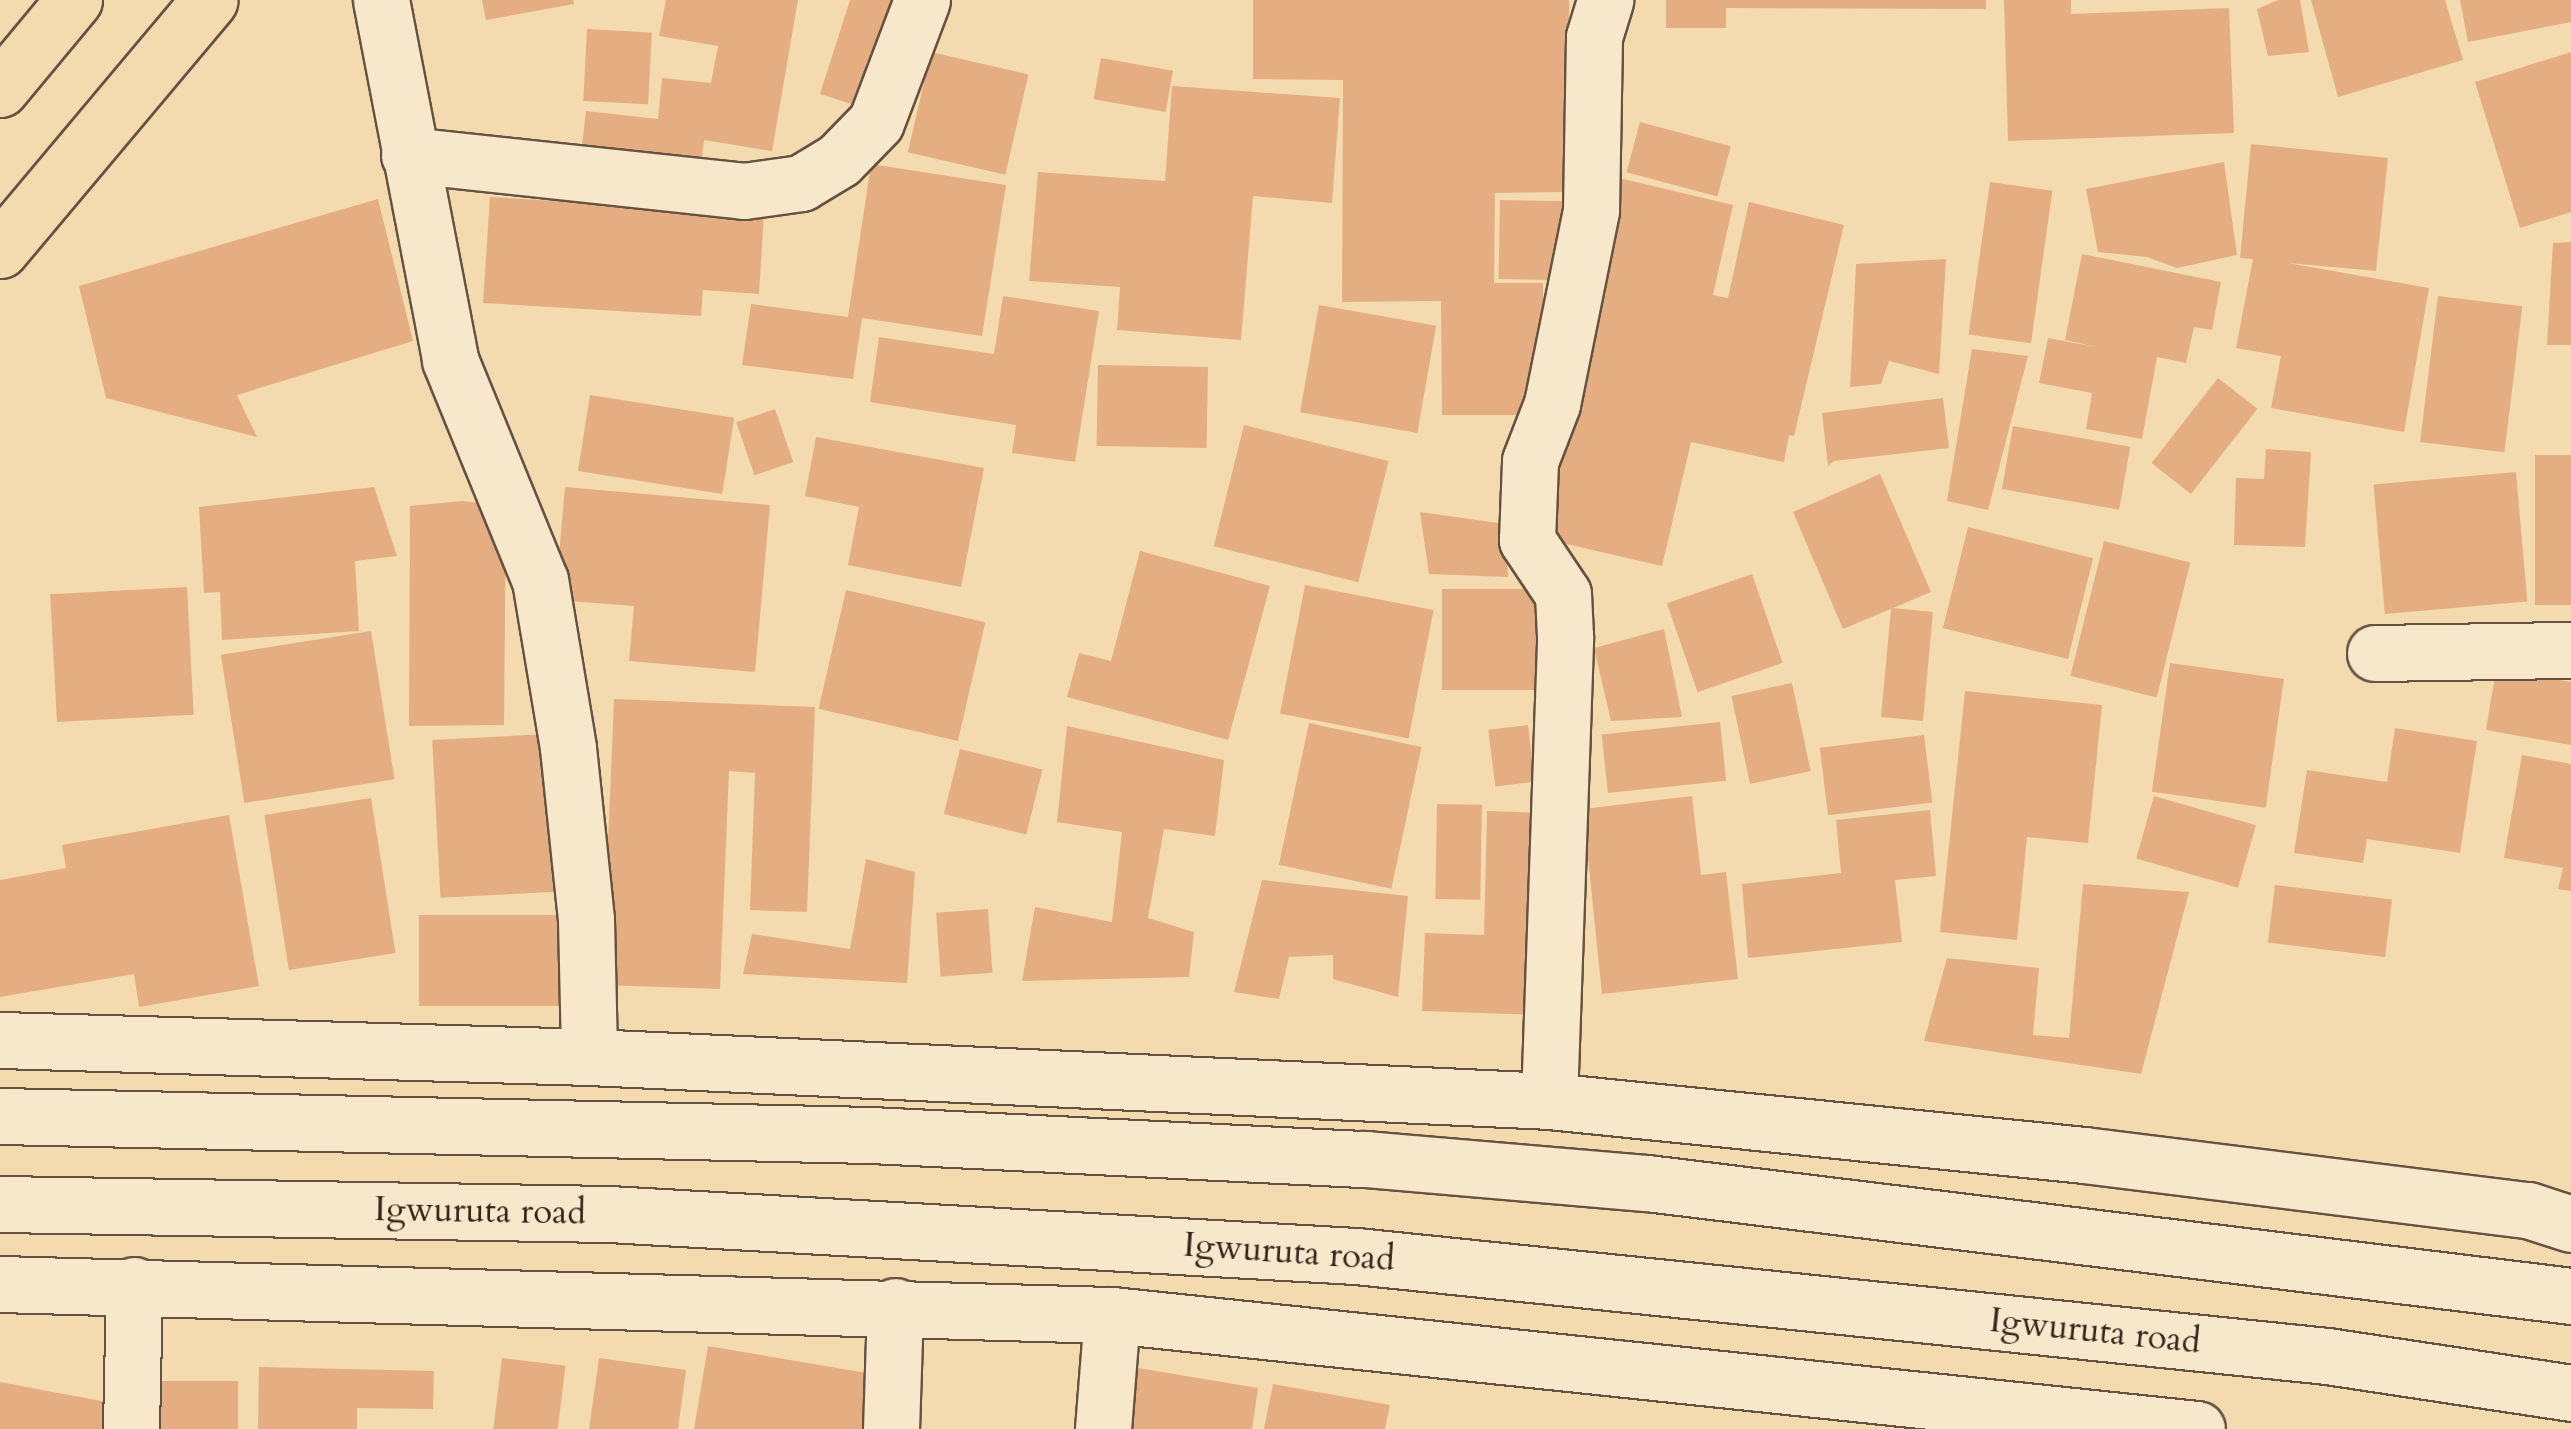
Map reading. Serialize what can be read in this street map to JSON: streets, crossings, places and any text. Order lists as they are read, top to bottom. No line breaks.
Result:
{"streets":{"street":["Igwuruta road"]}}
